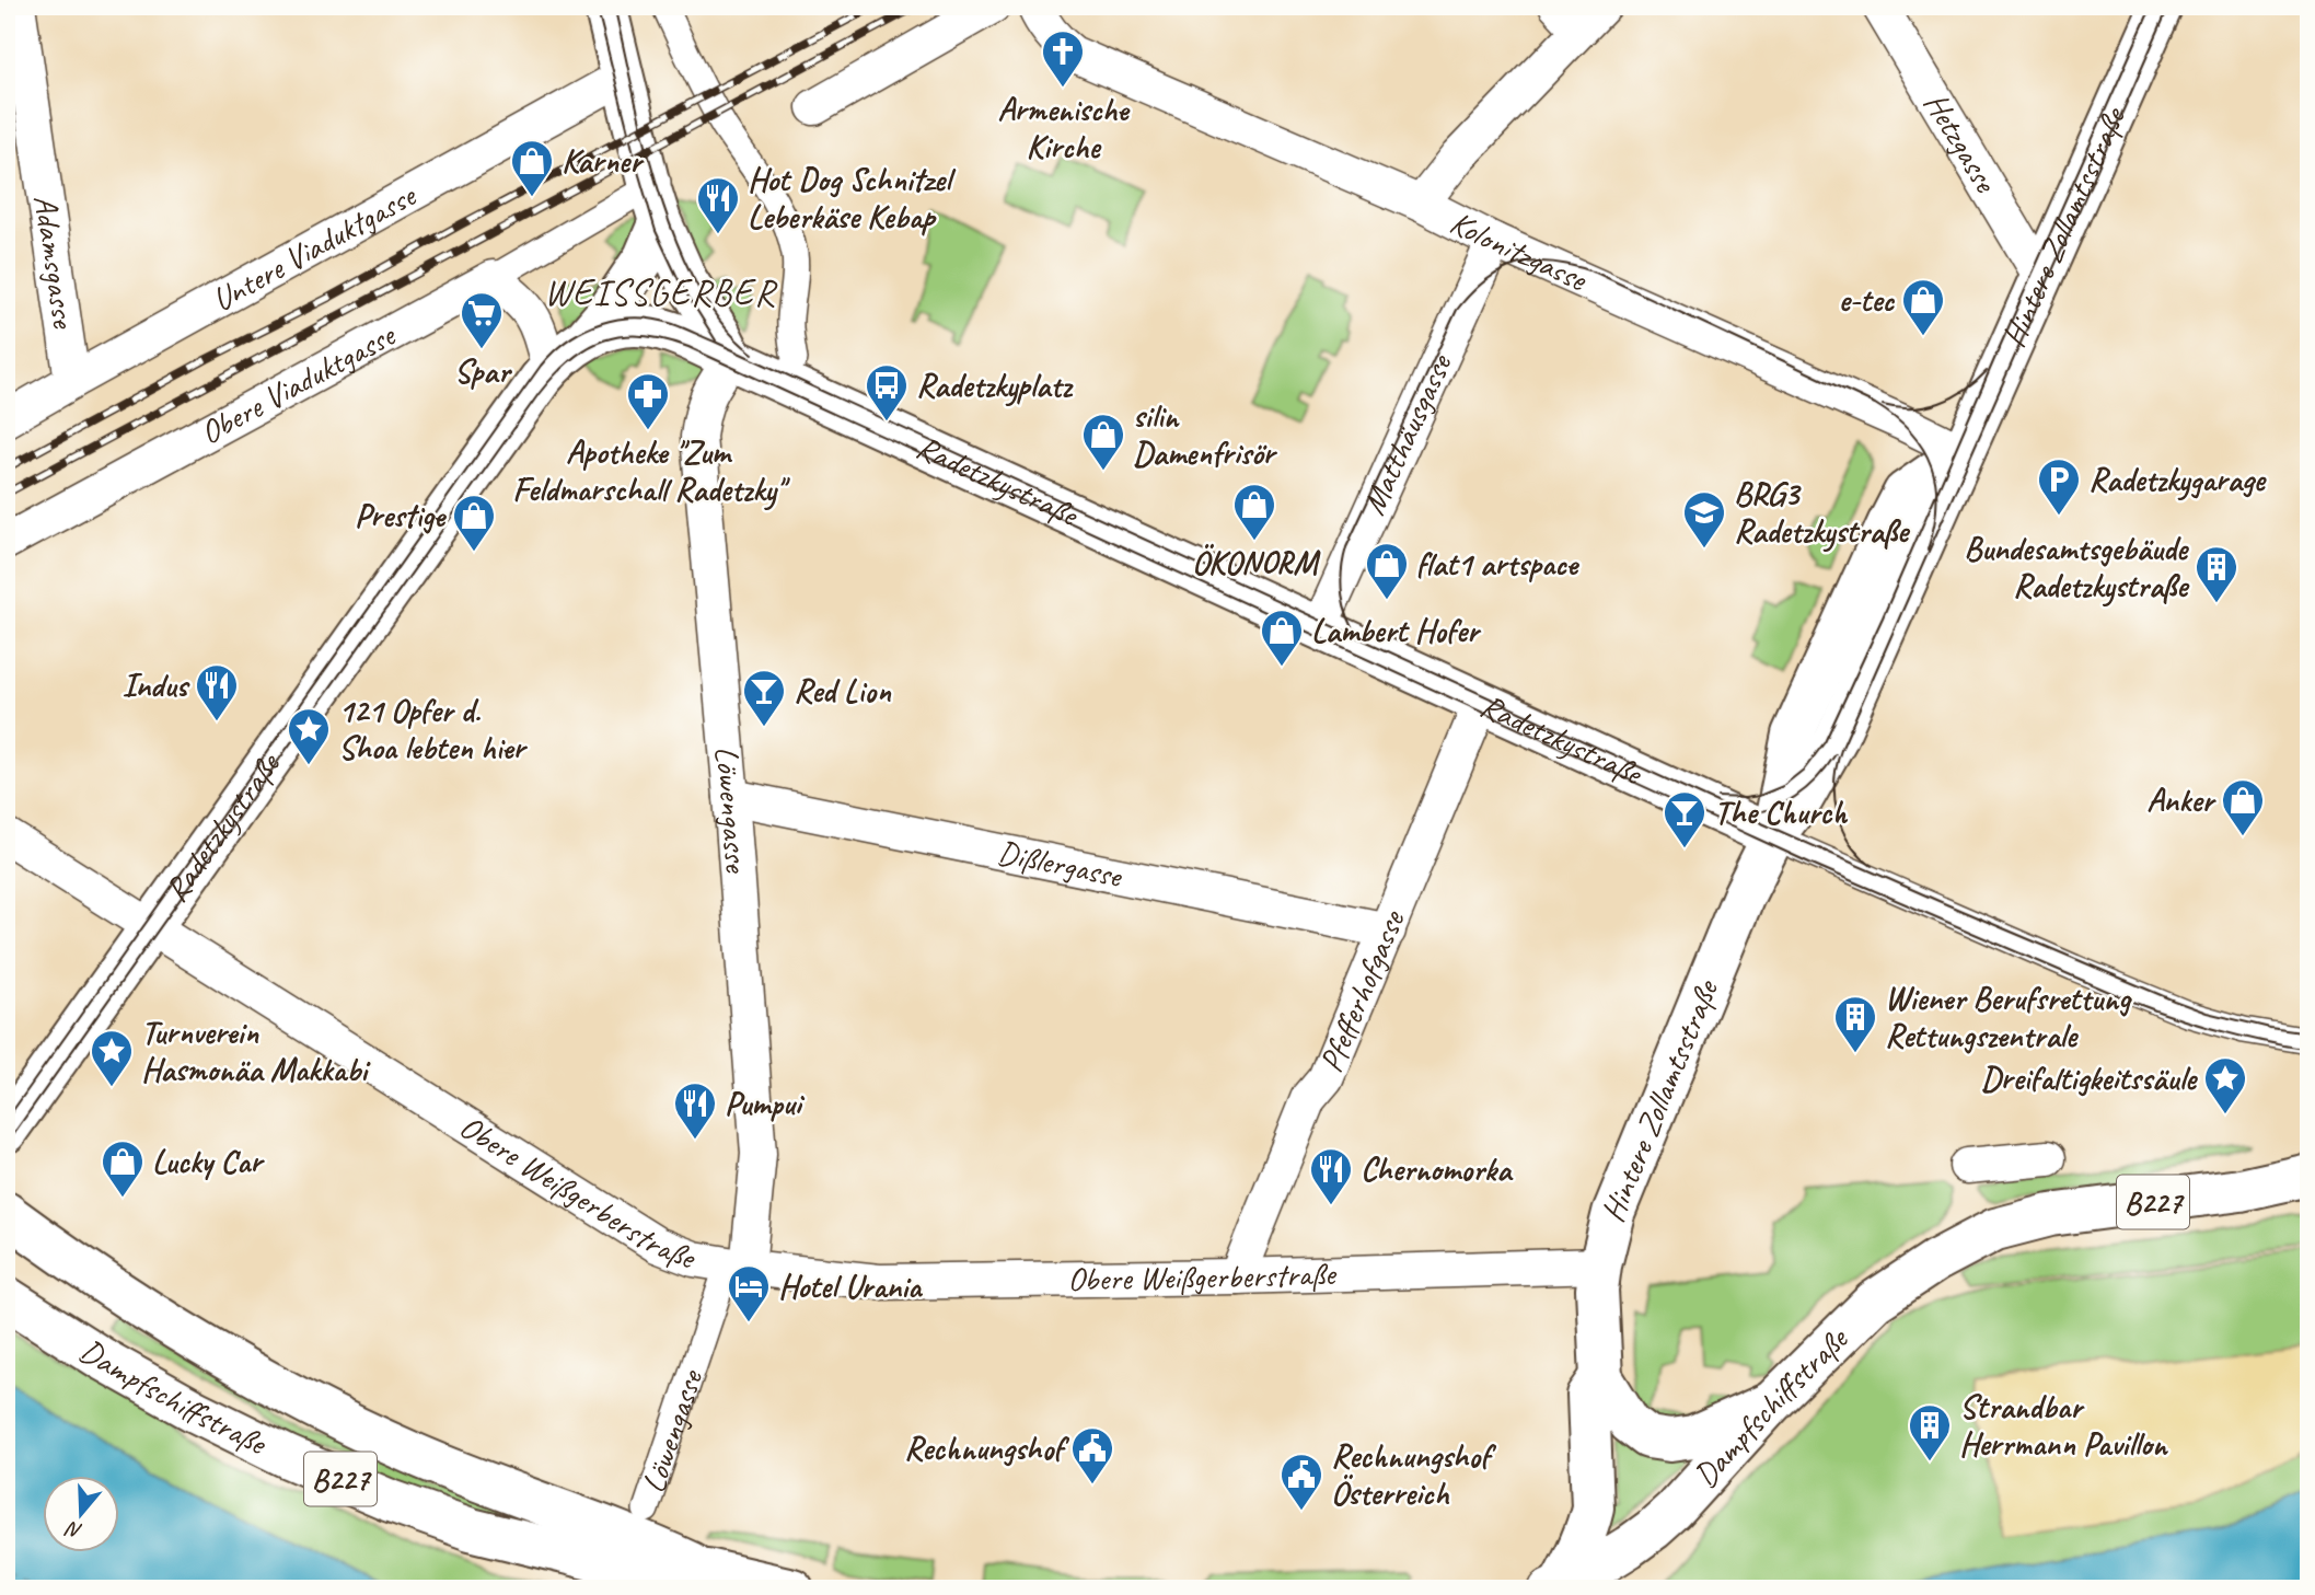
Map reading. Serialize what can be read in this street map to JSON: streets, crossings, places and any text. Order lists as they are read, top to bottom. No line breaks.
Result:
{"streets":{"street":["Hetzgasse","Hintere Zollamtsstraße","Untere Viaduktgasse","Kolonitzgasse","Adamsgasse","Obere Viaduktgasse","Matthäusgasse","Radetzkystraße","Löwengasse","Dißlergasse","Pfefferhofgasse","Obere Weißgerberstraße","B227","Dampfschiffstraße"]},"crossings":[["Hetzgasse","Hintere Zollamtsstraße"],["Hintere Zollamtsstraße","Kolonitzgasse"],["Hintere Zollamtsstraße","Radetzkystraße"],["Hintere Zollamtsstraße","Obere Weißgerberstraße"],["Hintere Zollamtsstraße","Dampfschiffstraße"],["Untere Viaduktgasse","Adamsgasse"],["Kolonitzgasse","Matthäusgasse"],["Matthäusgasse","Radetzkystraße"],["Radetzkystraße","Löwengasse"],["Radetzkystraße","Pfefferhofgasse"],["Radetzkystraße","Obere Weißgerberstraße"],["Löwengasse","Dißlergasse"],["Löwengasse","Obere Weißgerberstraße"],["Dißlergasse","Pfefferhofgasse"],["Pfefferhofgasse","Obere Weißgerberstraße"],["B227","Dampfschiffstraße"]],"districts":["WEISSGERBER"],"places":{"church":["Armenische Kirche"],"shop":["Karner","e-tec","silin Damenfrisör","ÖKONORM","Prestige","flat1 artspace","Lambert Hofer","Anker","Lucky Car"],"restaurant":["Hot Dog Schnitzel Leberkäse Kebap","Indus","Pumpui","Chernomorka"],"supermarket":["Spar"],"bus stop":["Radetzkyplatz"],"pharmacy":["Apotheke \"Zum Feldmarschall Radetzky\""],"parking":["Radetzkygarage"],"school or university":["BRG3 Radetzkystraße"],"building":["Bundesamtsgebäude Radetzkystraße","Wiener Berufsrettung Rettungszentrale","Strandbar Herrmann Pavillon"],"bar":["Red Lion","The Church"],"place":["121 Opfer d. Shoa lebten hier","Turnverein Hasmonäa Makkabi","Dreifaltigkeitssäule"],"hotel":["Hotel Urania"],"public building":["Rechnungshof","Rechnungshof Österreich"]},"north":"bottom"}
